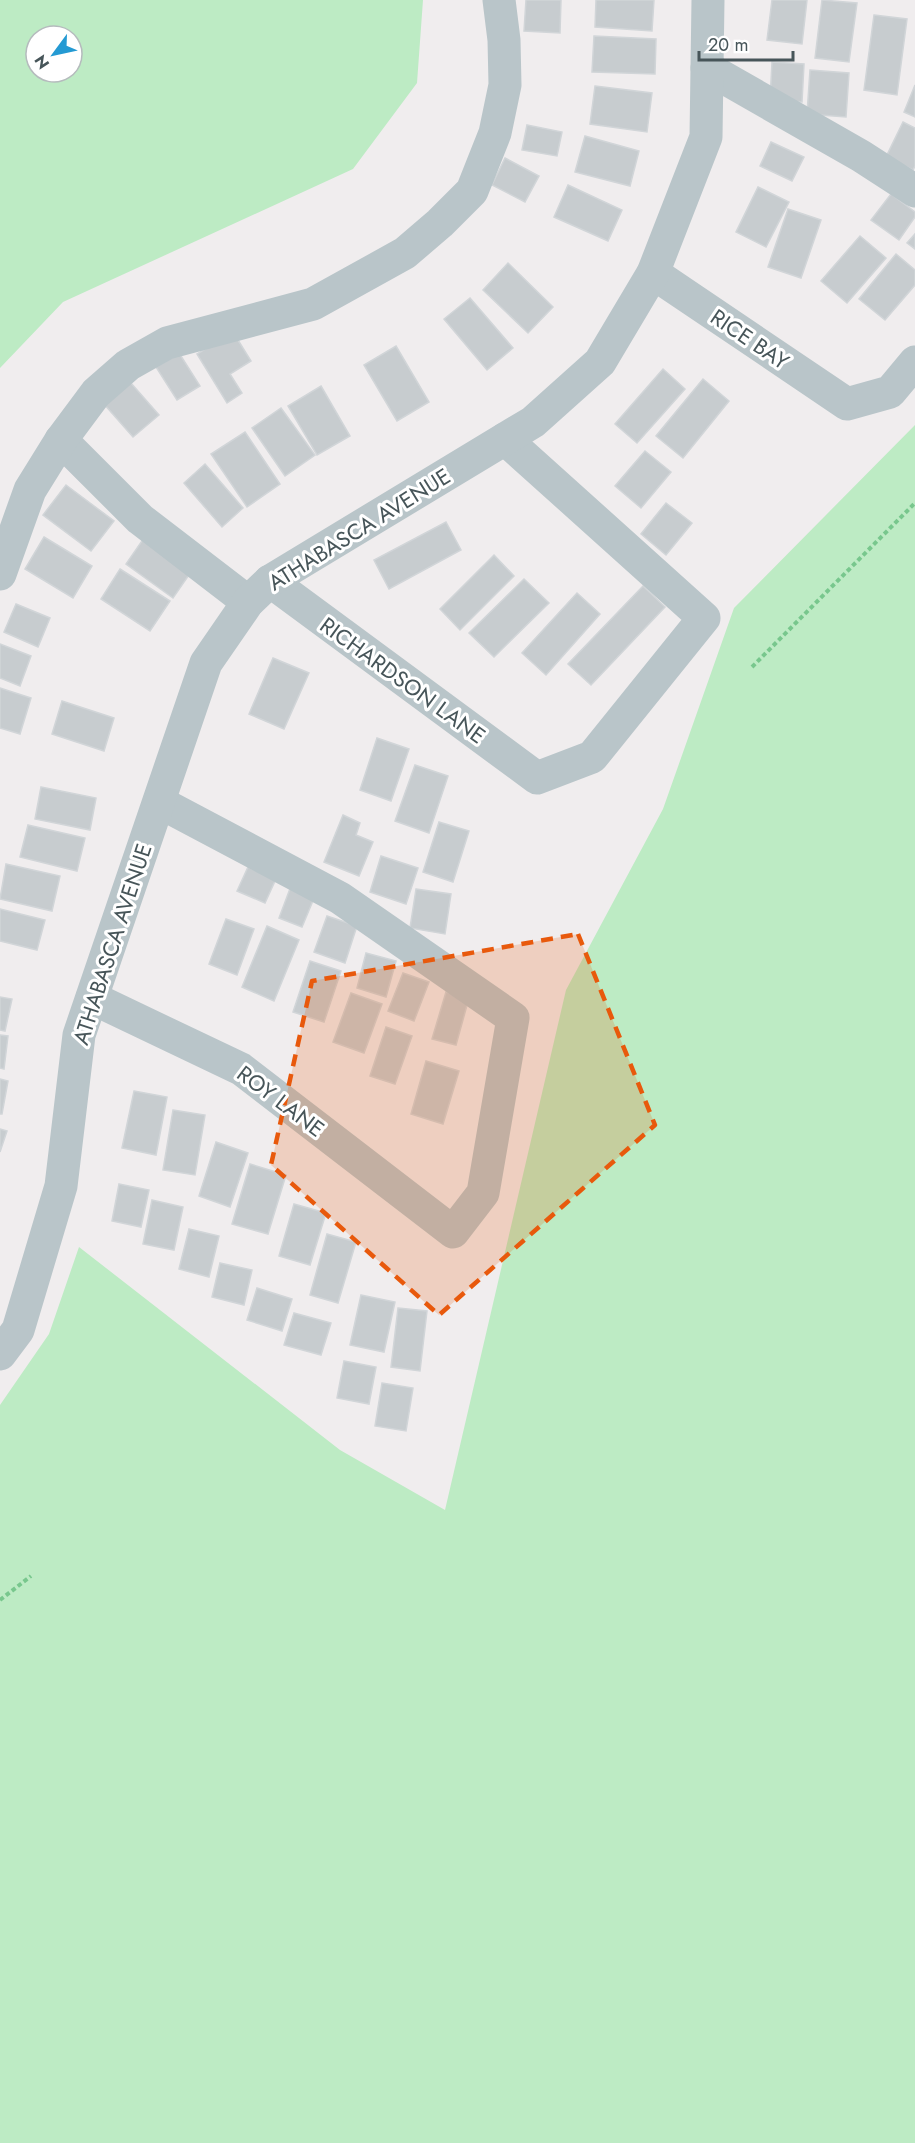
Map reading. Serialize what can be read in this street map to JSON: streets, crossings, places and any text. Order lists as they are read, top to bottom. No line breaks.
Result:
{"streets":{"street":["RICE BAY","ATHABASCA AVENUE","RICHARDSON LANE","ROY LANE"]},"crossings":[["RICE BAY","ATHABASCA AVENUE"],["ATHABASCA AVENUE","RICHARDSON LANE"],["ATHABASCA AVENUE","ROY LANE"]],"scale_bar":"20 m","north":"bottom left"}
